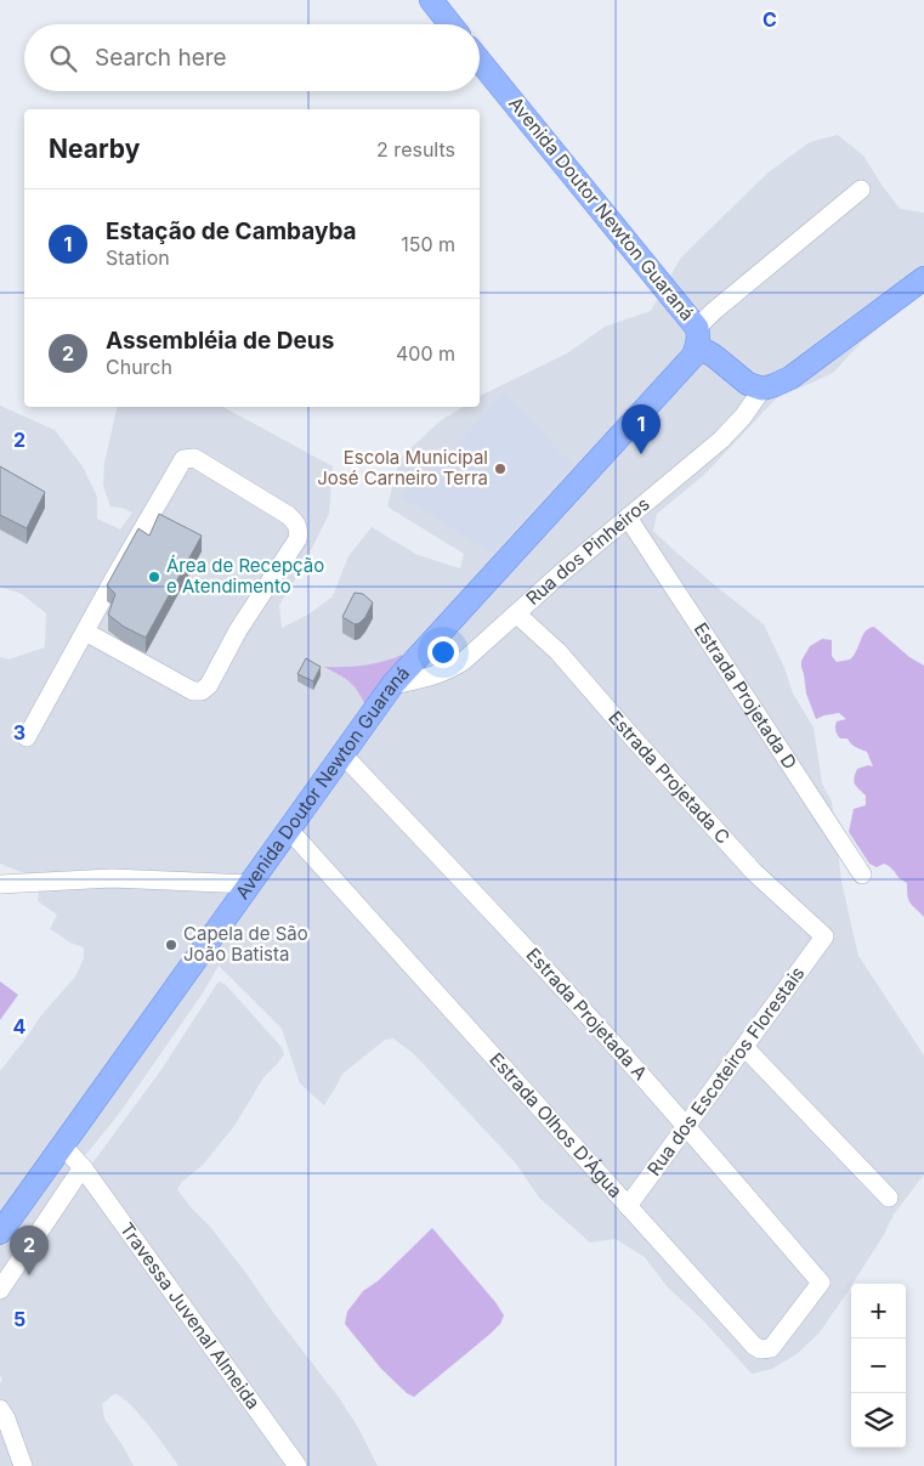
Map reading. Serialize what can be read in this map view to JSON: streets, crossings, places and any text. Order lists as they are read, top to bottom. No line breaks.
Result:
{"streets":{"main road":["Avenida Doutor Newton Guaraná"],"street":["Rua dos Pinheiros","Estrada Projetada D","Estrada Projetada C","Estrada Projetada A","Rua dos Escoteiros Florestais","Estrada Olhos D'Água","Travessa Juvenal Almeida"]},"crossings":[["Avenida Doutor Newton Guaraná","Rua dos Pinheiros"],["Avenida Doutor Newton Guaraná","Estrada Projetada A"],["Avenida Doutor Newton Guaraná","Estrada Olhos D'Água"],["Avenida Doutor Newton Guaraná","Travessa Juvenal Almeida"],["Rua dos Pinheiros","Estrada Projetada D"],["Rua dos Pinheiros","Estrada Projetada C"],["Estrada Projetada C","Rua dos Escoteiros Florestais"],["Estrada Projetada A","Rua dos Escoteiros Florestais"],["Estrada Projetada A","Estrada Olhos D'Água"],["Rua dos Escoteiros Florestais","Estrada Olhos D'Água"]],"places":["Escola Municipal José Carneiro Terra","Área de Recepção e Atendimento","Capela de São João Batista"],"page":{"search":"Search here","heading":["Nearby","2 results"],"list":[{"mark":"1","name":"Estação de Cambayba","note":"Station","value":"150 m"},{"mark":"2","name":"Assembléia de Deus","note":"Church","value":"400 m"}],"pins":["1","2"],"map_buttons":["+","−"]},"grid":{"columns":["C"],"rows":["2","3","4","5"]}}
